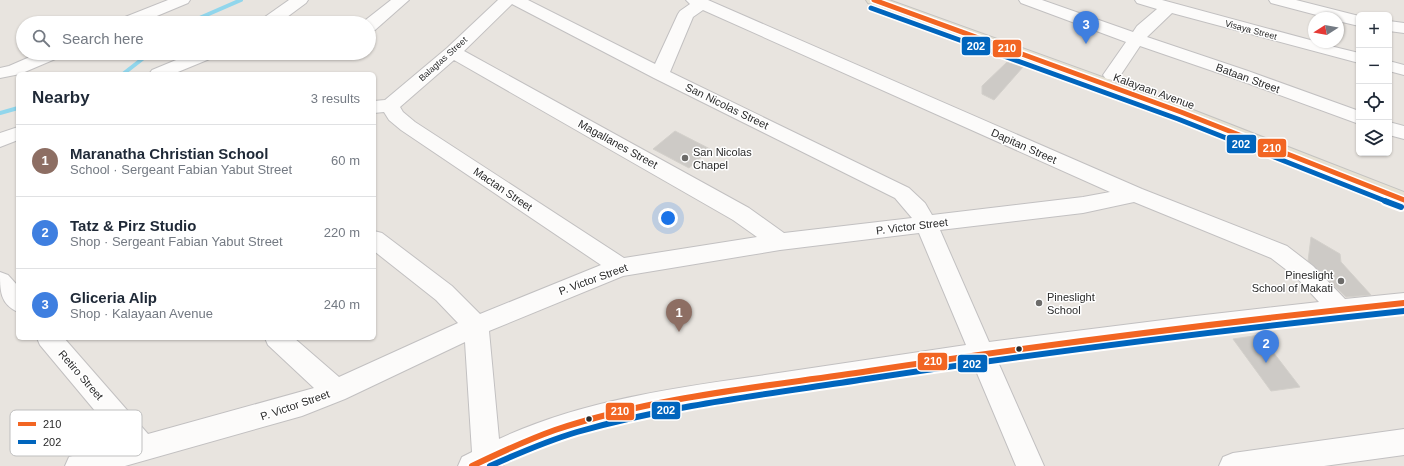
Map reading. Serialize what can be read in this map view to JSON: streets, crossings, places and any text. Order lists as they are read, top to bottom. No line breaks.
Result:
{"streets":{"main road":["Kalayaan Avenue"],"street":["Visaya Street","Balagtas Street","Bataan Street","San Nicolas Street","Magallanes Street","Dapitan Street","Mactan Street","P. Victor Street","Retiro Street"]},"crossings":[["Balagtas Street","Magallanes Street"],["Balagtas Street","Mactan Street"],["San Nicolas Street","P. Victor Street"],["Magallanes Street","P. Victor Street"],["Dapitan Street","P. Victor Street"],["Mactan Street","P. Victor Street"],["P. Victor Street","Retiro Street"]],"places":["San Nicolas Chapel","Pineslight School of Makati","Pineslight School"],"lines":["transit line 210","transit line 202"],"legend":["210","202"],"north":"left","page":{"pins":["3","1","2"],"map_buttons":["+","−"],"search":"Search here","heading":["Nearby","3 results"],"list":[{"mark":"1","name":"Maranatha Christian School","note":"School · Sergeant Fabian Yabut Street","value":"60 m"},{"mark":"2","name":"Tatz & Pirz Studio","note":"Shop · Sergeant Fabian Yabut Street","value":"220 m"},{"mark":"3","name":"Gliceria Alip","note":"Shop · Kalayaan Avenue","value":"240 m"}]}}
